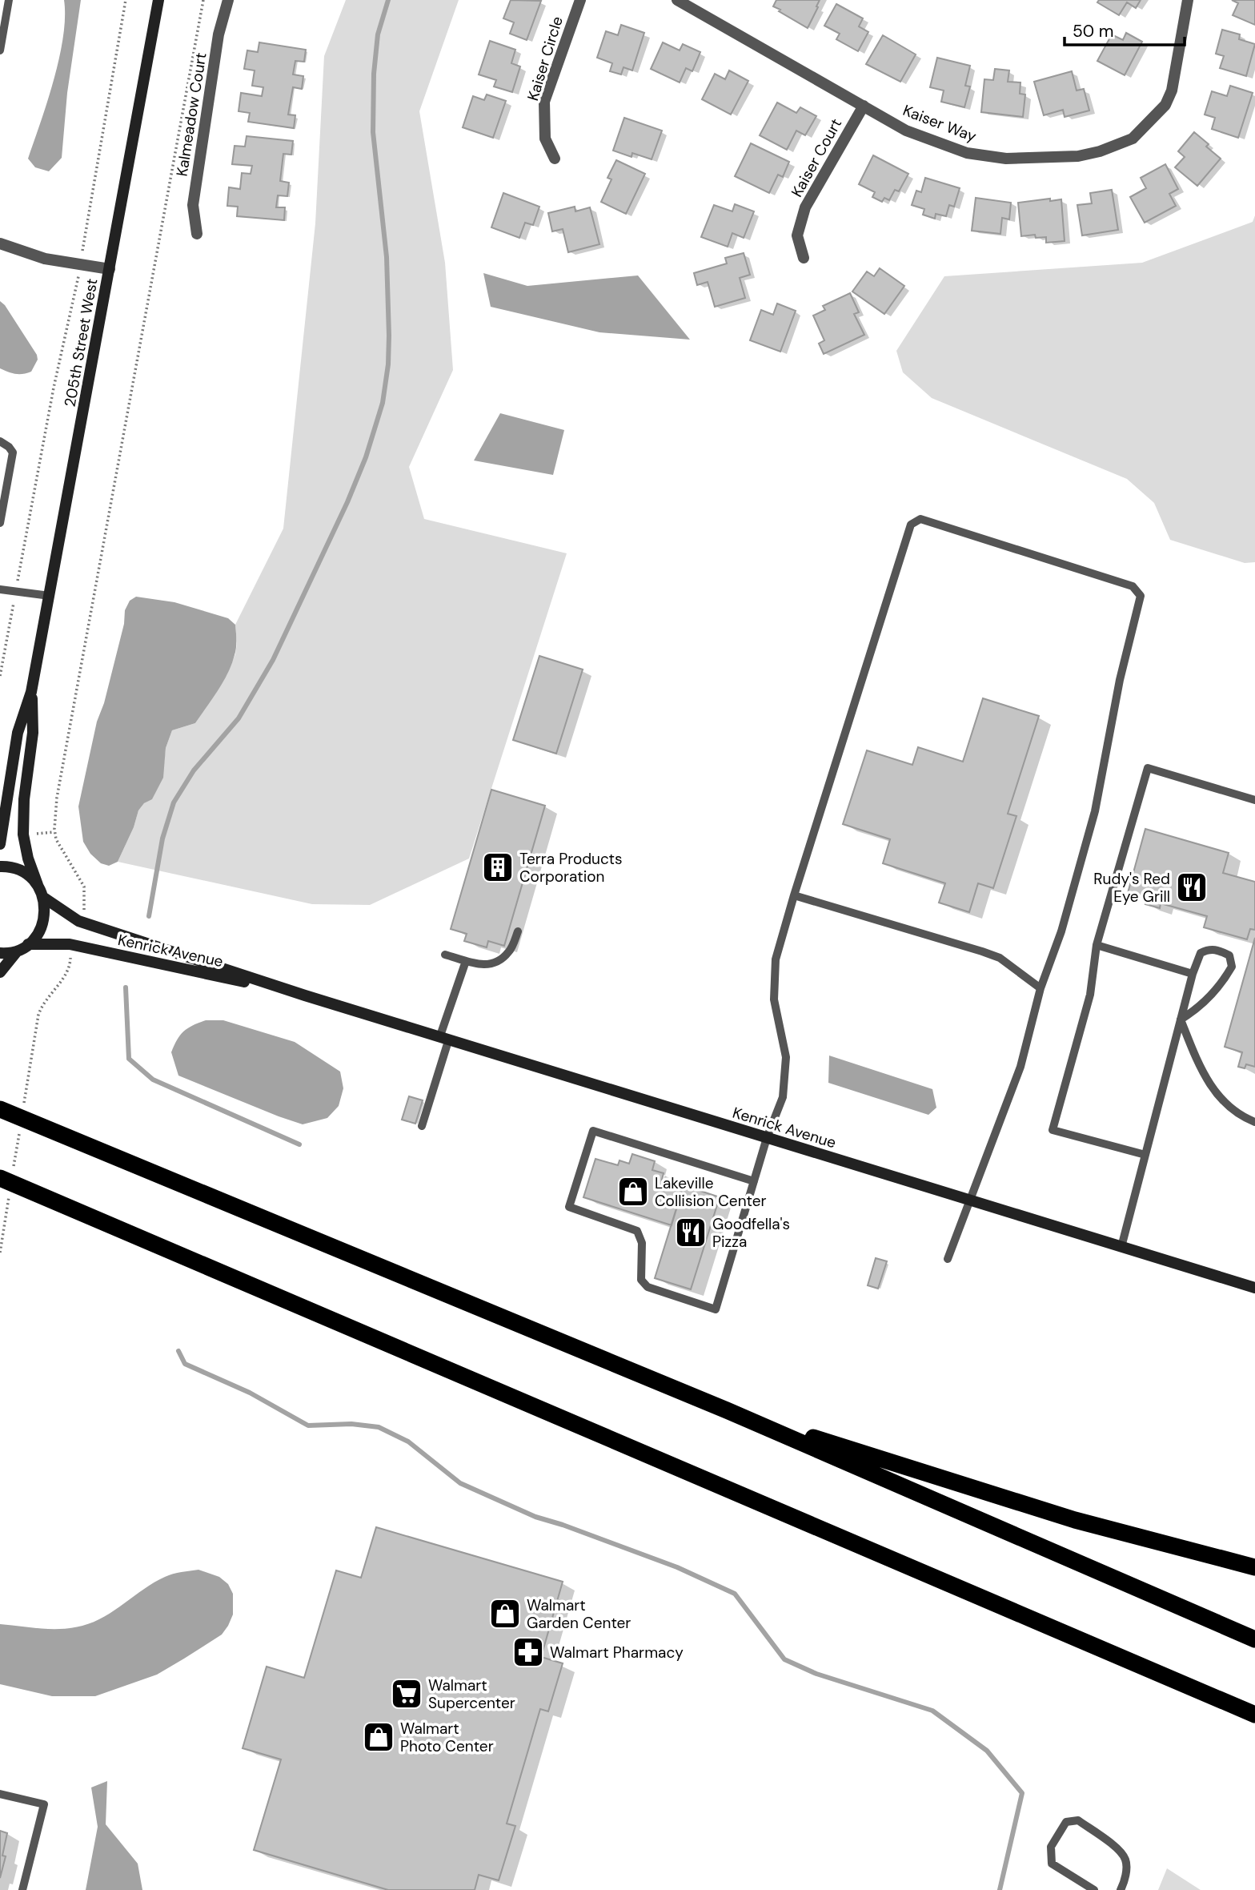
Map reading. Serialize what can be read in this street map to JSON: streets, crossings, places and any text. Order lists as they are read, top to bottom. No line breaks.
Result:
{"streets":{"street":["Kaiser Circle","Kalmeadow Court","Kaiser Way","Kaiser Court","205th Street West","Kenrick Avenue"]},"crossings":[["Kaiser Way","Kaiser Court"],["205th Street West","Kenrick Avenue"]],"places":{"building":["Terra Products Corporation"],"restaurant":["Rudy's Red Eye Grill","Goodfella's Pizza"],"shop":["Lakeville Collision Center","Walmart Garden Center","Walmart Photo Center"],"pharmacy":["Walmart Pharmacy"],"supermarket":["Walmart Supercenter"]},"scale_bar":"50 m"}
